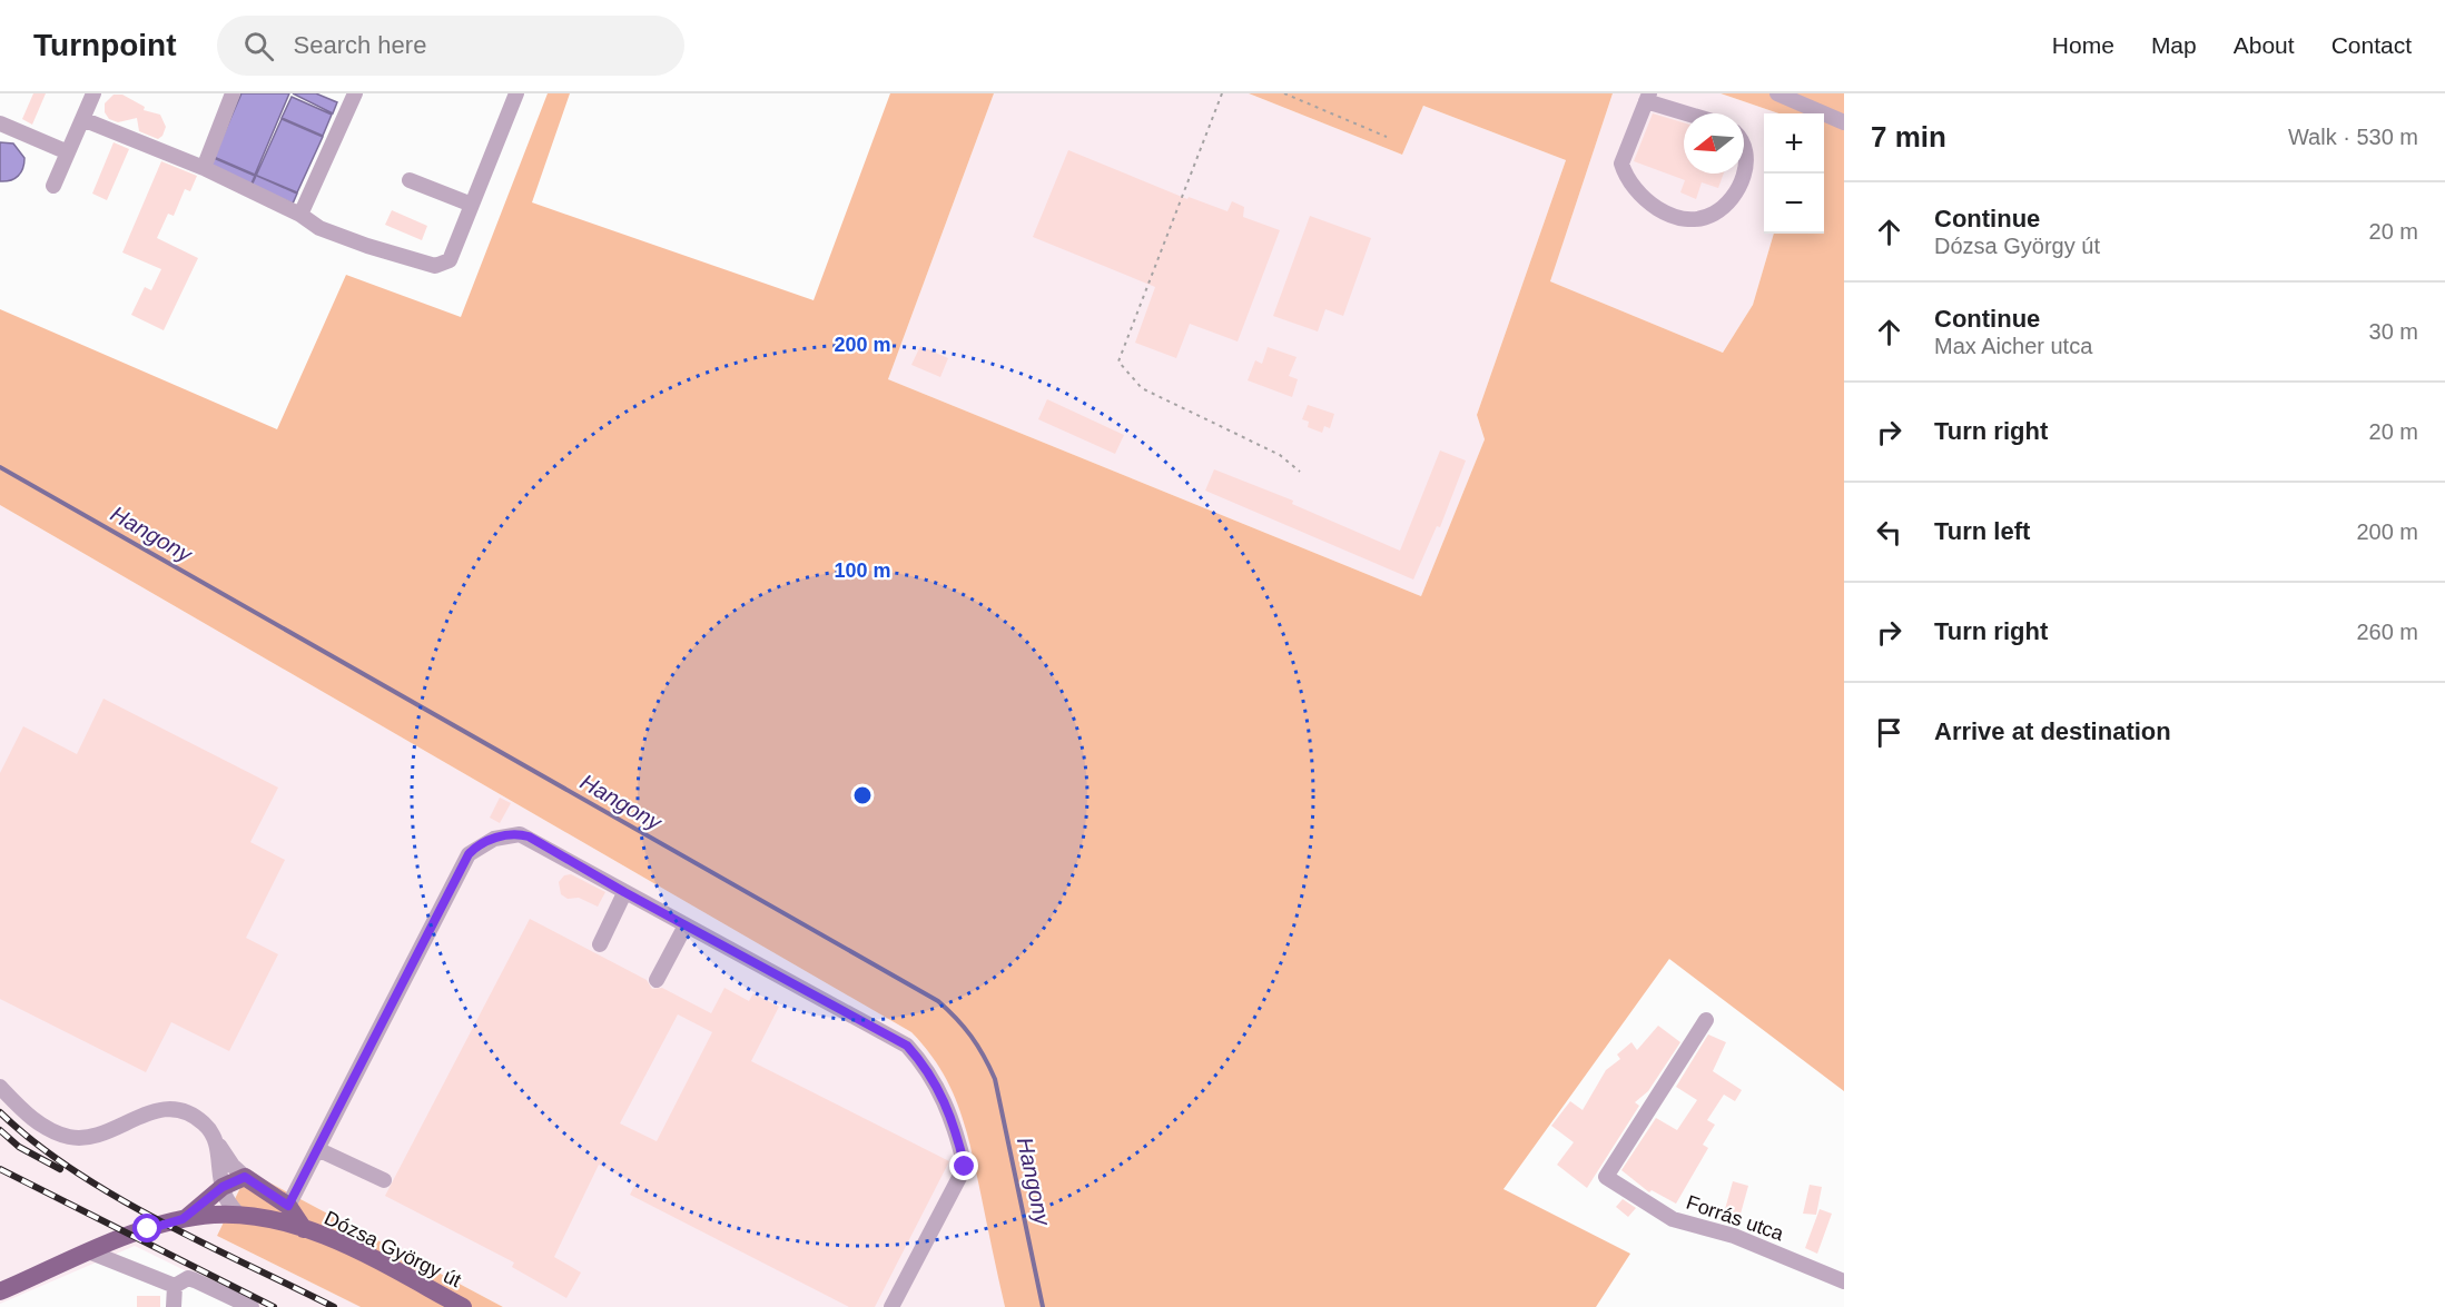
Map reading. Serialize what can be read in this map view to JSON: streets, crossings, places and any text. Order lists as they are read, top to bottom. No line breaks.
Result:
{"streets":{"main road":["Dózsa György út"],"street":["Forrás utca"]},"water":["Hangony"],"north":"left","page":{"header":"Turnpoint","search":"Search here","nav":["Home","Map","About","Contact"],"heading":["7 min","Walk · 530 m"],"map_buttons":["+","−"],"list":[["Continue","Dózsa György út","20 m"],["Continue","Max Aicher utca","30 m"],["Turn right","20 m"],["Turn left","200 m"],["Turn right","260 m"],"Arrive at destination"]},"rings":["200 m","100 m"]}
